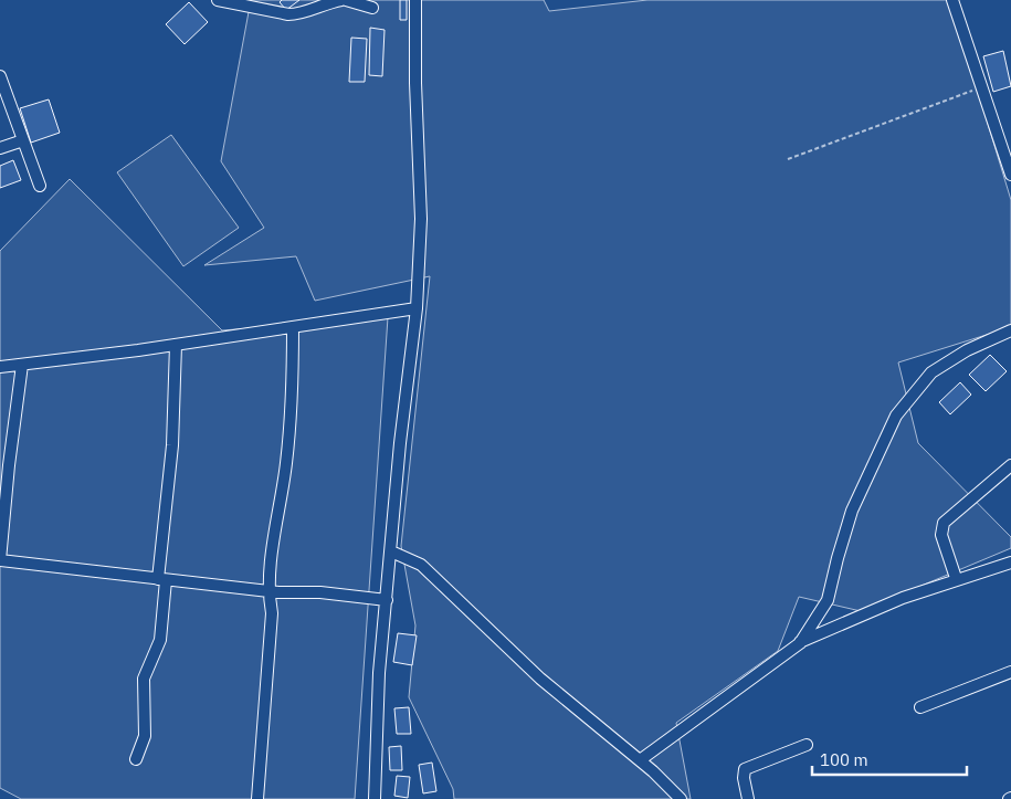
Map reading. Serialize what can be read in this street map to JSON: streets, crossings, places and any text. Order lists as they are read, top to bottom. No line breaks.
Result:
{"scale_bar":"100 m"}
